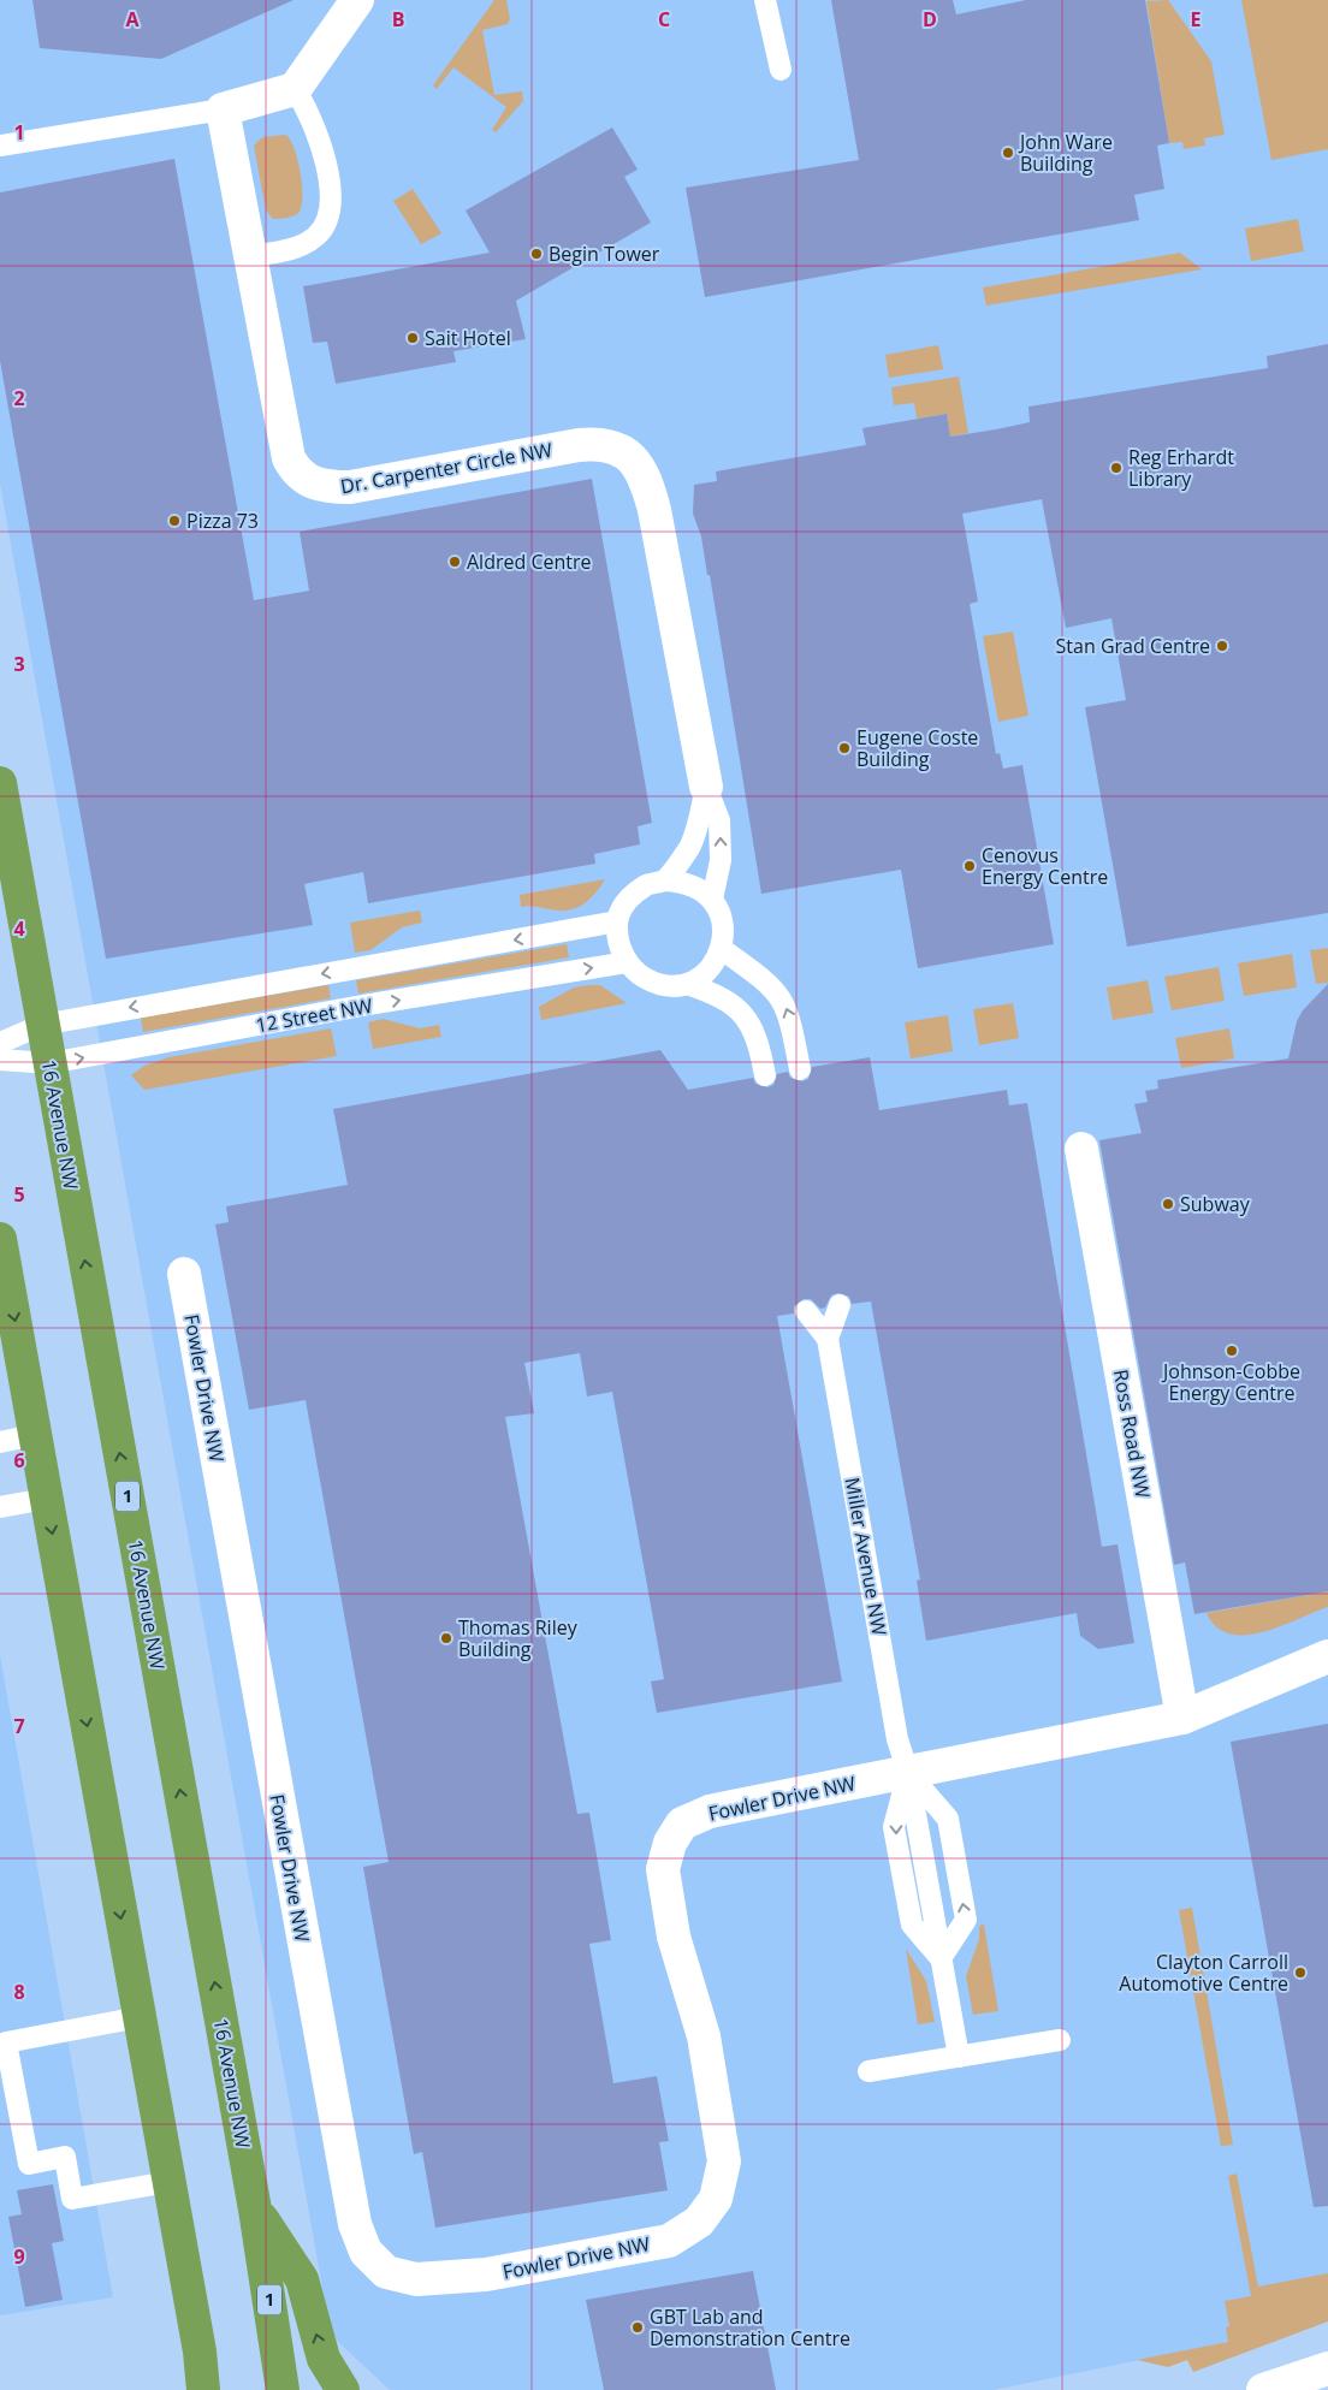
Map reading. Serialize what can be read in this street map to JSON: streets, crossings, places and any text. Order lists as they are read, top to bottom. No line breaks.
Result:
{"streets":{"highway":["16 Avenue NW","1"],"street":["Dr. Carpenter Circle NW","Fowler Drive NW","Ross Road NW"],"lane":["12 Street NW","Miller Avenue NW"]},"crossings":[["12 Street NW","16 Avenue NW"],["Fowler Drive NW","Ross Road NW"],["Fowler Drive NW","Miller Avenue NW"]],"places":["John Ware Building","Begin Tower","Sait Hotel","Reg Erhardt Library","Pizza 73","Aldred Centre","Stan Grad Centre","Eugene Coste Building","Cenovus Energy Centre","Subway","Johnson-Cobbe Energy Centre","Thomas Riley Building","Clayton Carroll Automotive Centre","GBT Lab and Demonstration Centre"],"grid":{"columns":["A","B","C","D","E"],"rows":["1","2","3","4","5","6","7","8","9"]}}
